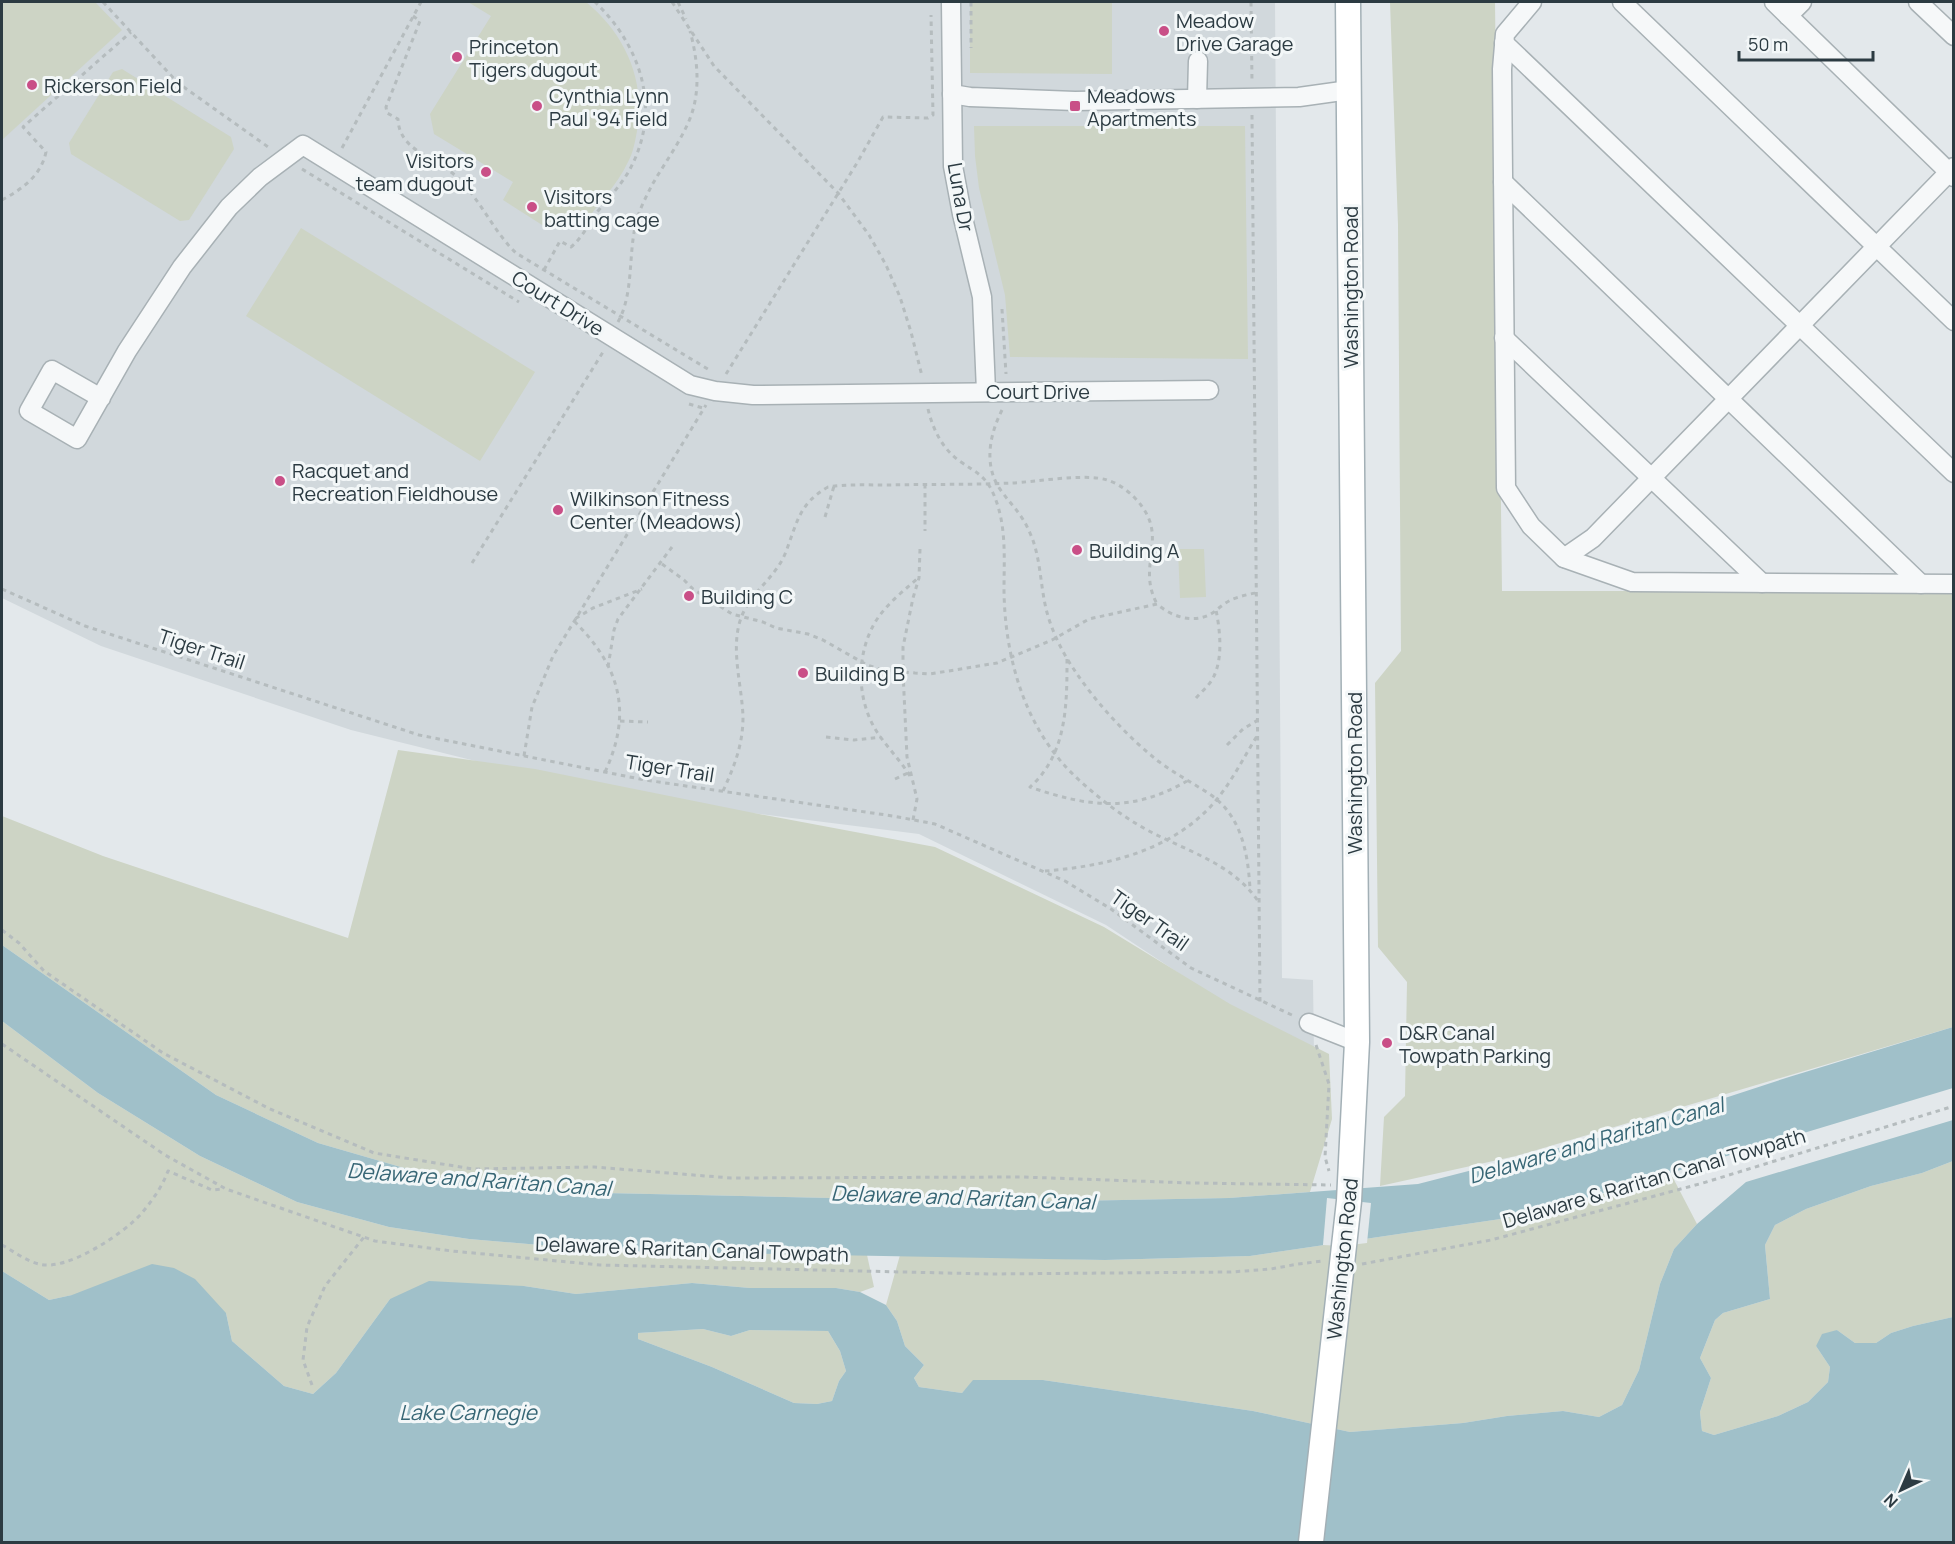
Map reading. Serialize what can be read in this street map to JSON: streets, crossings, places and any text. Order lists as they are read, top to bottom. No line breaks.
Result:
{"streets":{"main road":["Washington Road"],"street":["Luna Dr","Court Drive"],"path":["Tiger Trail","Delaware & Raritan Canal Towpath"]},"crossings":[["Luna Dr","Court Drive"]],"water":["Delaware and Raritan Canal","Lake Carnegie"],"places":{"other":["Meadow Drive Garage","Princeton Tigers dugout","Rickerson Field","Cynthia Lynn Paul '94 Field","Visitors team dugout","Visitors batting cage","Racquet and Recreation Fieldhouse","Wilkinson Fitness Center (Meadows)","Building A","Building C","Building B","D&R Canal Towpath Parking"],"transit":["Meadows Apartments"]},"scale_bar":"50 m","north":"bottom left"}
